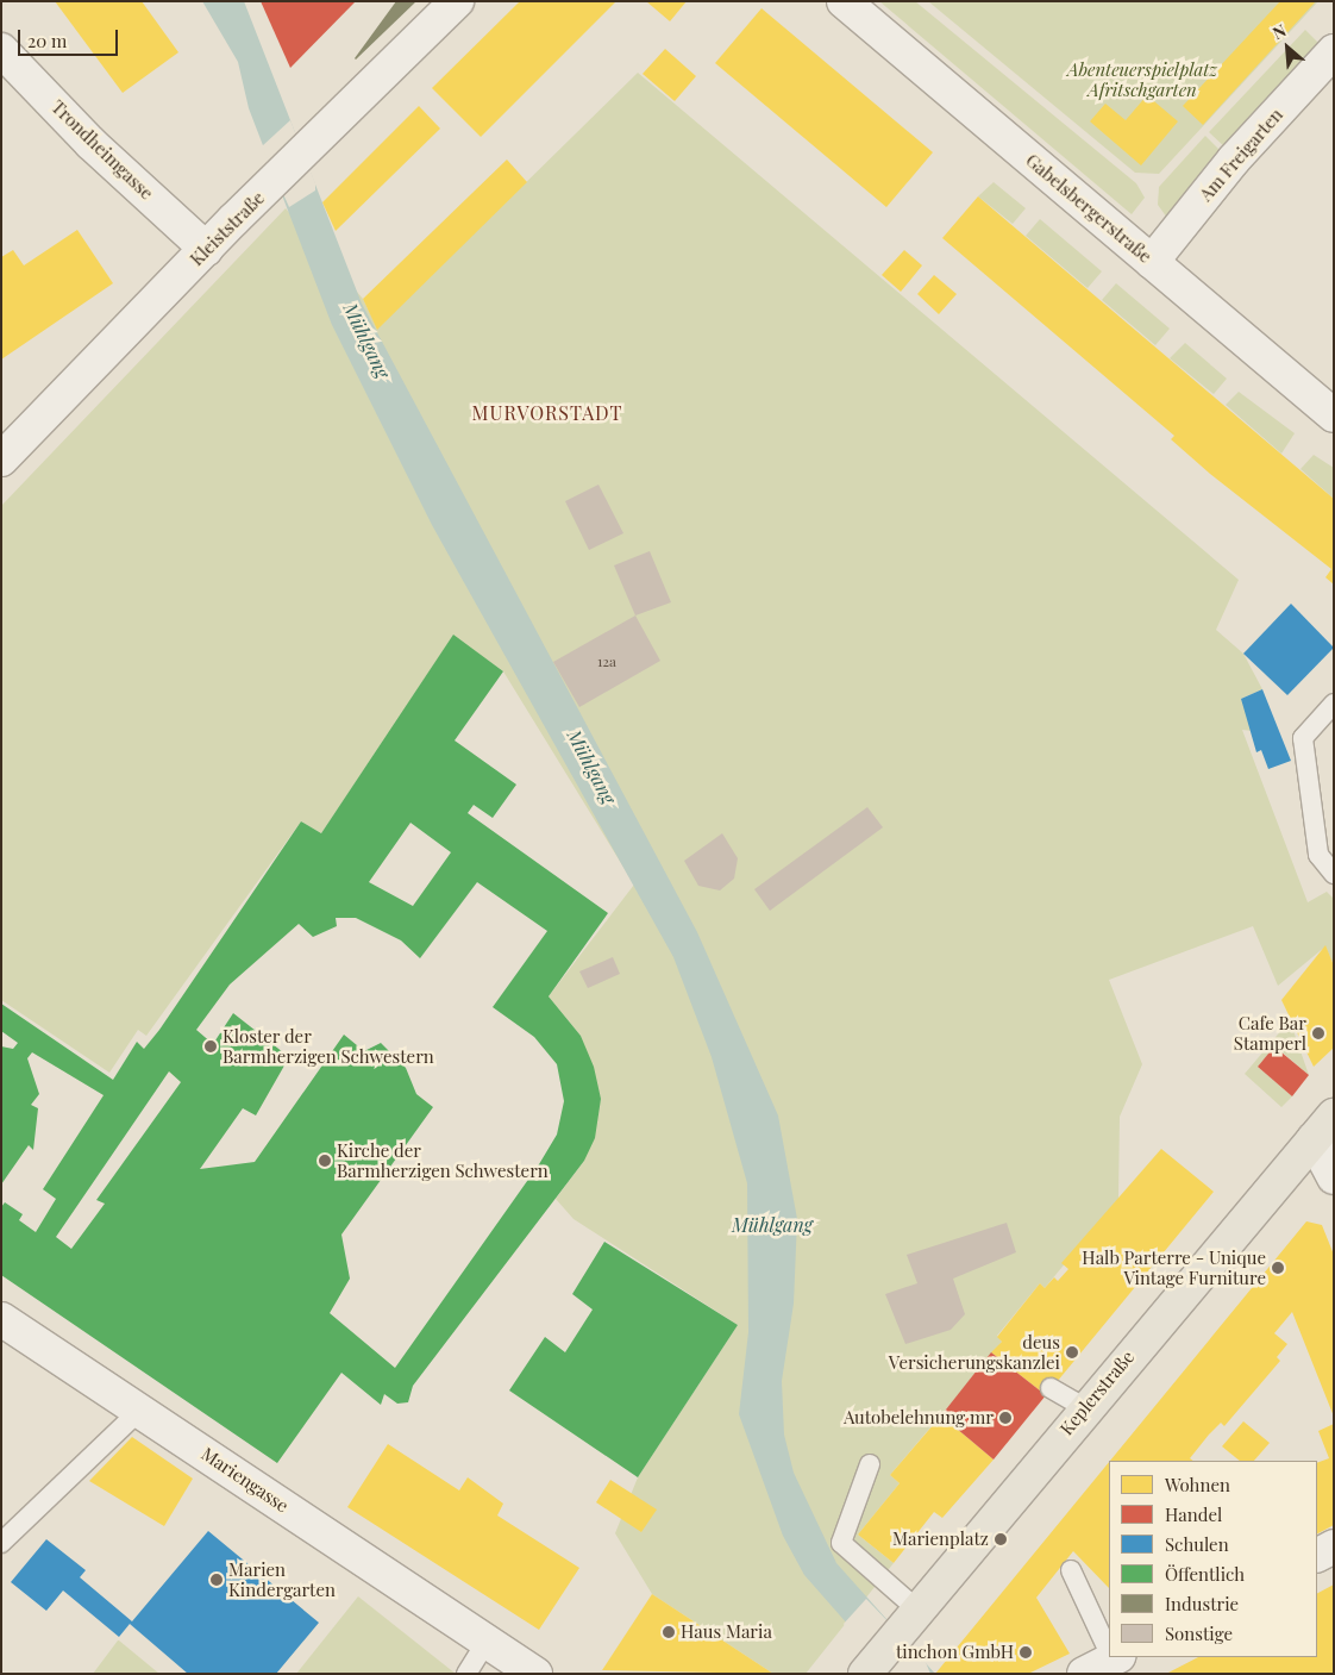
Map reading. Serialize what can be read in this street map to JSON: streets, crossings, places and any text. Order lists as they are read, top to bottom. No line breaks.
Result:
{"streets":{"main road":["Keplerstraße"],"street":["Trondheimgasse","Am Freigarten","Gabelsbergerstraße","Kleiststraße","Mariengasse"]},"crossings":[["Trondheimgasse","Kleiststraße"],["Am Freigarten","Gabelsbergerstraße"]],"districts":["MURVORSTADT"],"water":["Mühlgang"],"parks":["Abenteuerspielplatz Afritschgarten"],"places":["Cafe Bar Stamperl","Kloster der Barmherzigen Schwestern","Kirche der Barmherzigen Schwestern","Halb Parterre - Unique Vintage Furniture","deus Versicherungskanzlei","Autobelehnung mr","Marienplatz","Marien Kindergarten","Haus Maria","tinchon GmbH"],"house_numbers":["12a"],"legend":["Wohnen","Handel","Schulen","Öffentlich","Industrie","Sonstige"],"scale_bar":"20 m","north":"top left"}
